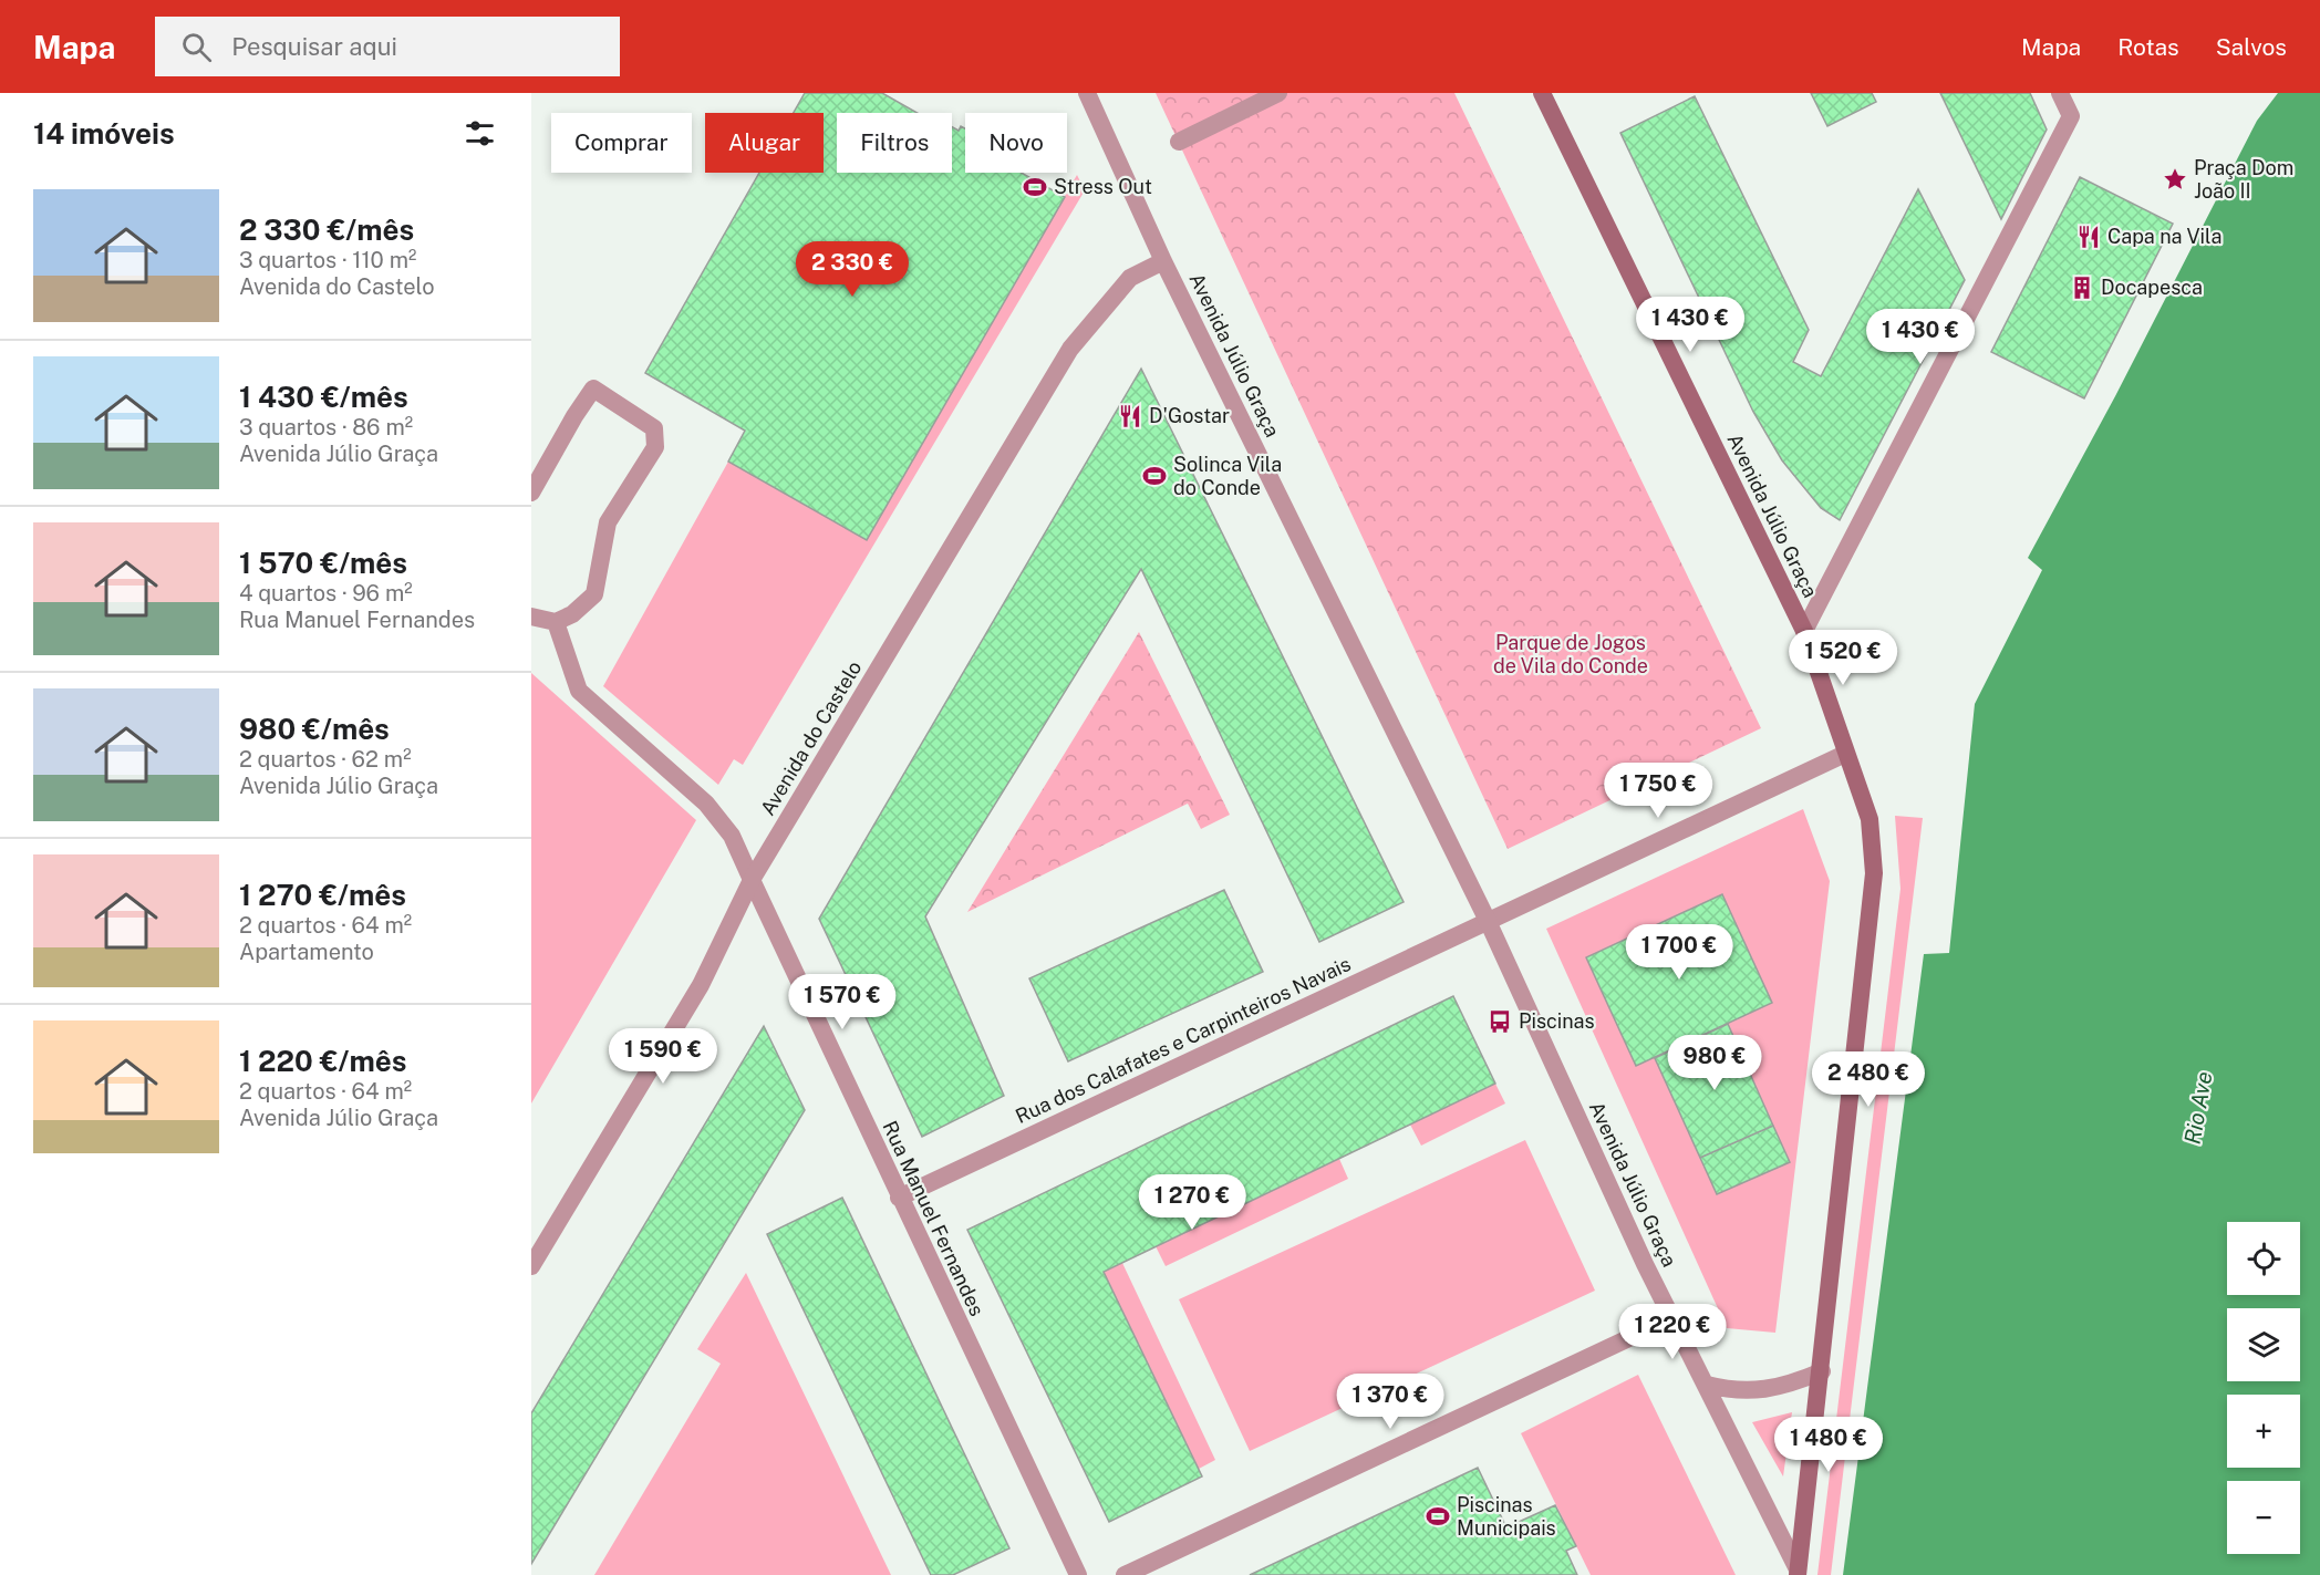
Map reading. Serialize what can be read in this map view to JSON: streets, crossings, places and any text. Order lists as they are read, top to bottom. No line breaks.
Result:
{"streets":{"main road":["Avenida Júlio Graça"],"street":["Avenida do Castelo","Rua dos Calafates e Carpinteiros Navais","Rua Manuel Fernandes"]},"crossings":[["Avenida Júlio Graça","Avenida do Castelo"],["Avenida Júlio Graça","Rua dos Calafates e Carpinteiros Navais"],["Avenida do Castelo","Rua Manuel Fernandes"],["Rua dos Calafates e Carpinteiros Navais","Rua Manuel Fernandes"]],"water":["Rio Ave"],"parks":["Parque de Jogos de Vila do Conde"],"places":{"place":["Praça Dom João II"],"sports":["Stress Out","Solinca Vila do Conde","Piscinas Municipais"],"restaurant":["Capa na Vila","D'Gostar"],"building":["Docapesca"],"bus stop":["Piscinas"]},"page":{"header":"Mapa","search":"Pesquisar aqui","nav":["Mapa","Rotas","Salvos"],"heading":"14 imóveis","chip":["Comprar","Alugar","Filtros","Novo"],"list":[{"name":"2 330 €/mês","note":"3 quartos · 110 m² · Avenida do Castelo"},{"name":"1 430 €/mês","note":"3 quartos · 86 m² · Avenida Júlio Graça"},{"name":"1 570 €/mês","note":"4 quartos · 96 m² · Rua Manuel Fernandes"},{"name":"980 €/mês","note":"2 quartos · 62 m² · Avenida Júlio Graça"},{"name":"1 270 €/mês","note":"2 quartos · 64 m² · Apartamento"},{"name":"1 220 €/mês","note":"2 quartos · 64 m² · Avenida Júlio Graça"}],"price":["2 330 €","1 430 €","1 430 €","1 520 €","1 750 €","1 700 €","1 570 €","1 590 €","980 €","2 480 €","1 270 €","1 220 €","1 370 €","1 480 €"],"map_buttons":["+","−"]}}
